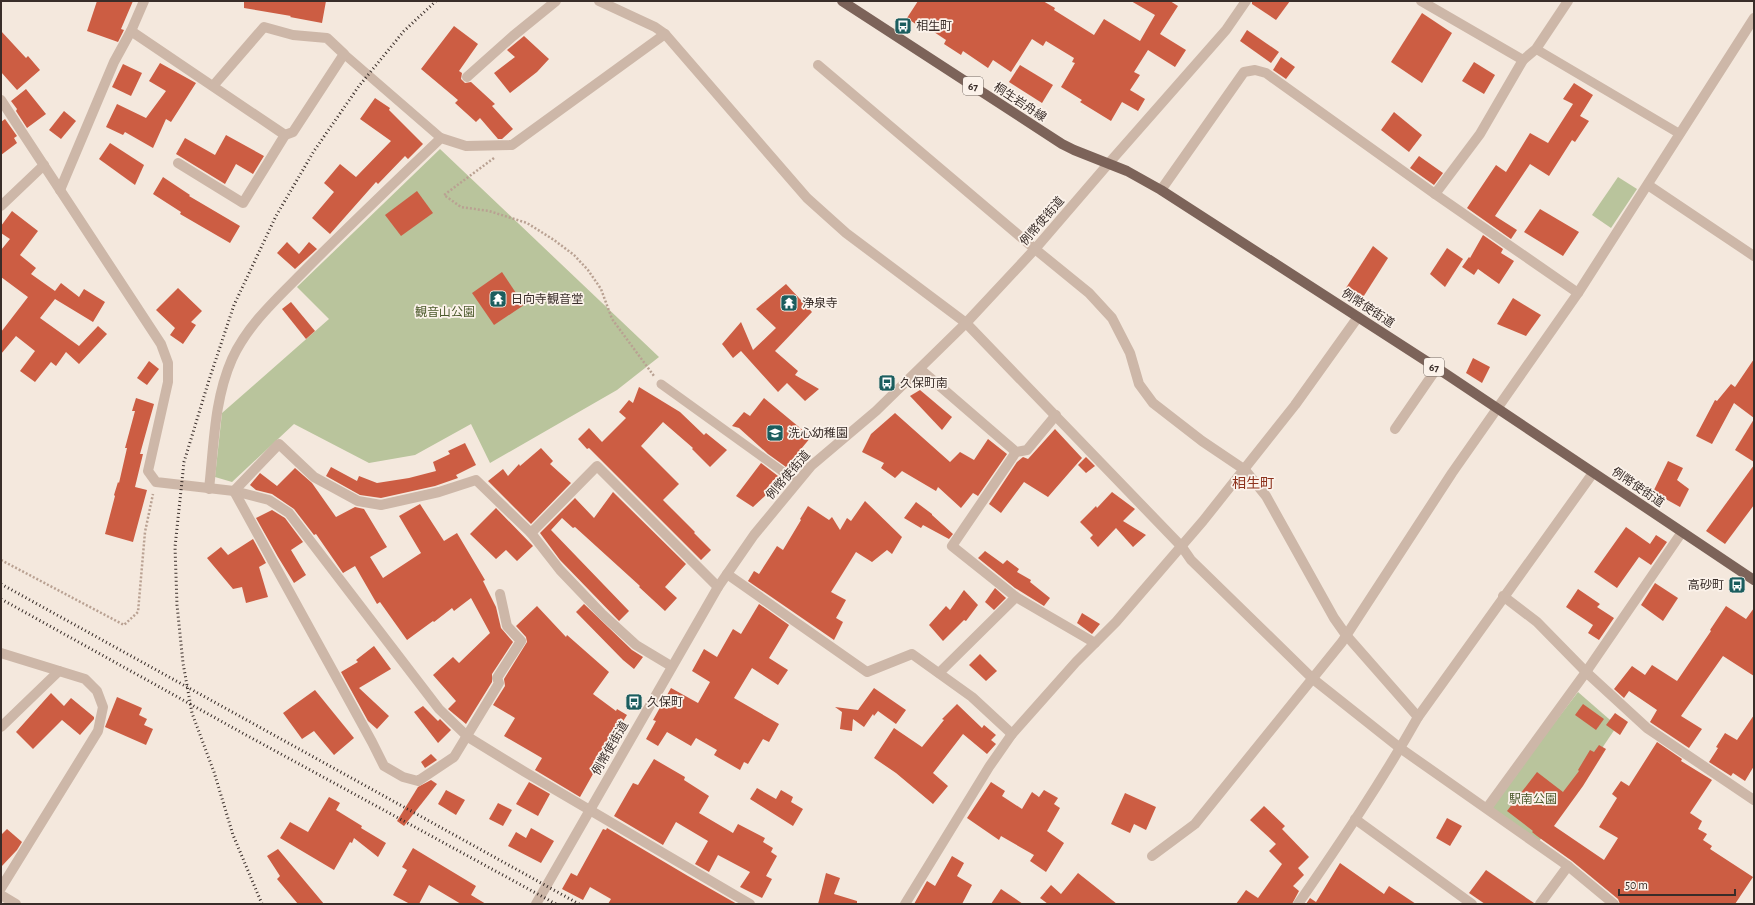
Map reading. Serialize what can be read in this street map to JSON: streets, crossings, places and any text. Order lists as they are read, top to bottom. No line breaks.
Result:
{"streets":{"main road":["67","桐生岩舟線","例幣使街道"]},"crossings":[["桐生岩舟線","例幣使街道"]],"districts":["相生町"],"parks":["観音山公園","駅南公園"],"places":{"bus stop":["相生町","久保町南","高砂町","久保町"],"temple":["日向寺観音堂","浄泉寺"],"school or university":["洗心幼稚園"]},"scale_bar":"50 m"}
